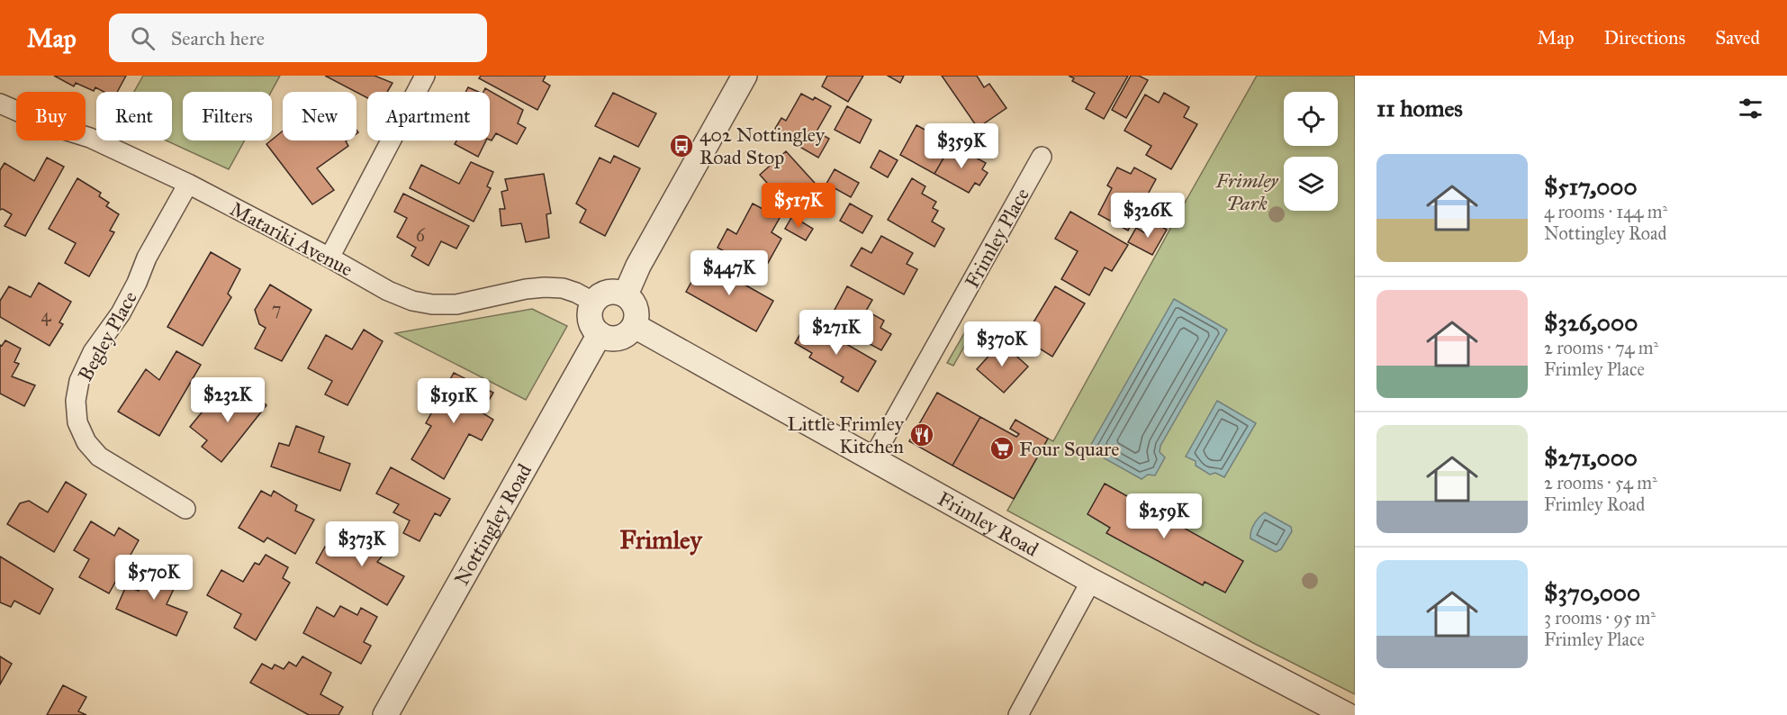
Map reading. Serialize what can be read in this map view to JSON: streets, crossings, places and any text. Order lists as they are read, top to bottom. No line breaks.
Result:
{"streets":{"street":["Frimley Place","Matariki Avenue","Begley Place","Frimley Road","Nottingley Road"]},"crossings":[["Frimley Place","Frimley Road"],["Matariki Avenue","Begley Place"],["Matariki Avenue","Frimley Road"],["Matariki Avenue","Nottingley Road"],["Frimley Road","Nottingley Road"]],"districts":["Frimley"],"parks":["Frimley Park"],"places":{"bus stop":["402 Nottingley Road Stop"],"restaurant":["Little Frimley Kitchen"],"supermarket":["Four Square"]},"house_numbers":["6","7","4"],"page":{"header":"Map","search":"Search here","nav":["Map","Directions","Saved"],"heading":"11 homes","chip":["Buy","Rent","Filters","New","Apartment"],"price":["$359K","$517K","$326K","$447K","$271K","$370K","$232K","$191K","$259K","$373K","$570K"],"list":[{"name":"$517,000","note":"4 rooms · 144 m² · Nottingley Road"},{"name":"$326,000","note":"2 rooms · 74 m² · Frimley Place"},{"name":"$271,000","note":"2 rooms · 54 m² · Frimley Road"},{"name":"$370,000","note":"3 rooms · 95 m² · Frimley Place"}]}}
